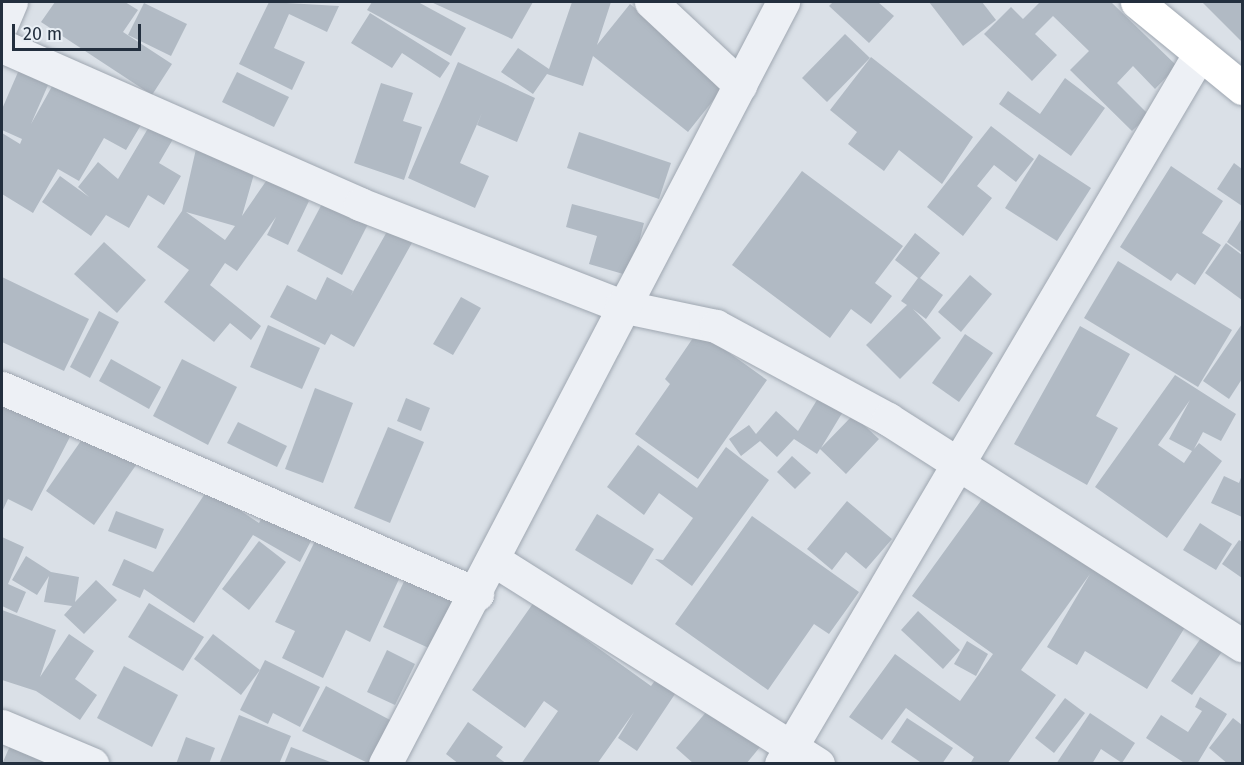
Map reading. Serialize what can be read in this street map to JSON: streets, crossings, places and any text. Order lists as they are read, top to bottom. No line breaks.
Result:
{"scale_bar":"20 m"}
